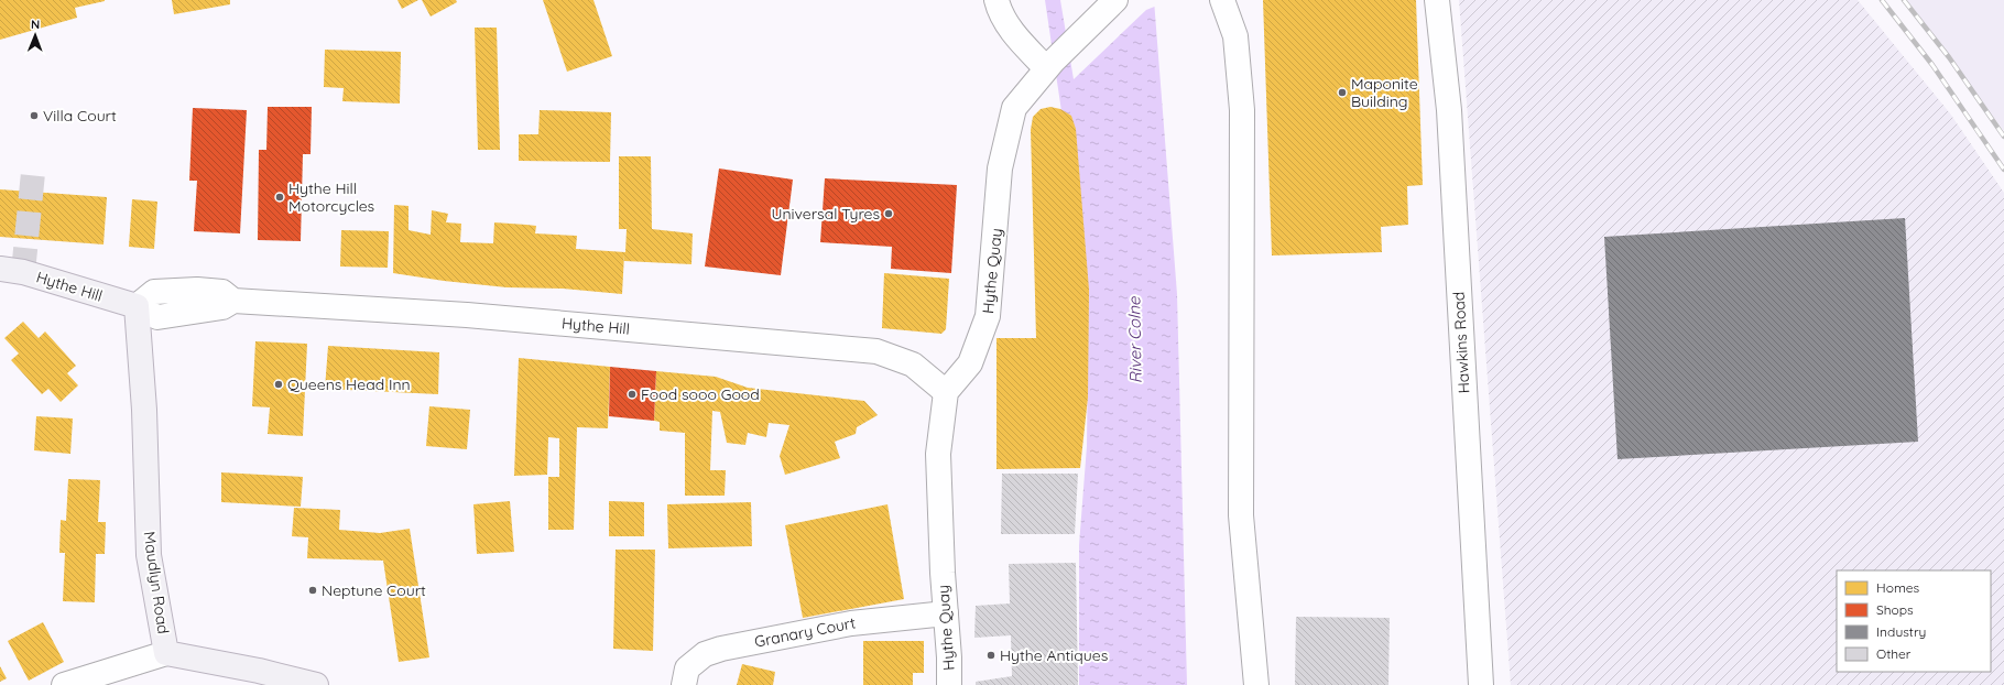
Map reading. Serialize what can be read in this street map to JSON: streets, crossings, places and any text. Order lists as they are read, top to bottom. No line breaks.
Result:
{"streets":{"main road":["Hythe Hill","Maudlyn Road"],"street":["Hythe Quay","Hawkins Road","Granary Court"]},"crossings":[["Hythe Quay","Hythe Hill"],["Hythe Quay","Granary Court"],["Hythe Hill","Maudlyn Road"]],"water":["River Colne"],"places":["Maponite Building","Villa Court","Hythe Hill Motorcycles","Universal Tyres","Queens Head Inn","Food sooo Good","Neptune Court","Hythe Antiques"],"legend":["Homes","Shops","Industry","Other"],"north":"top"}
